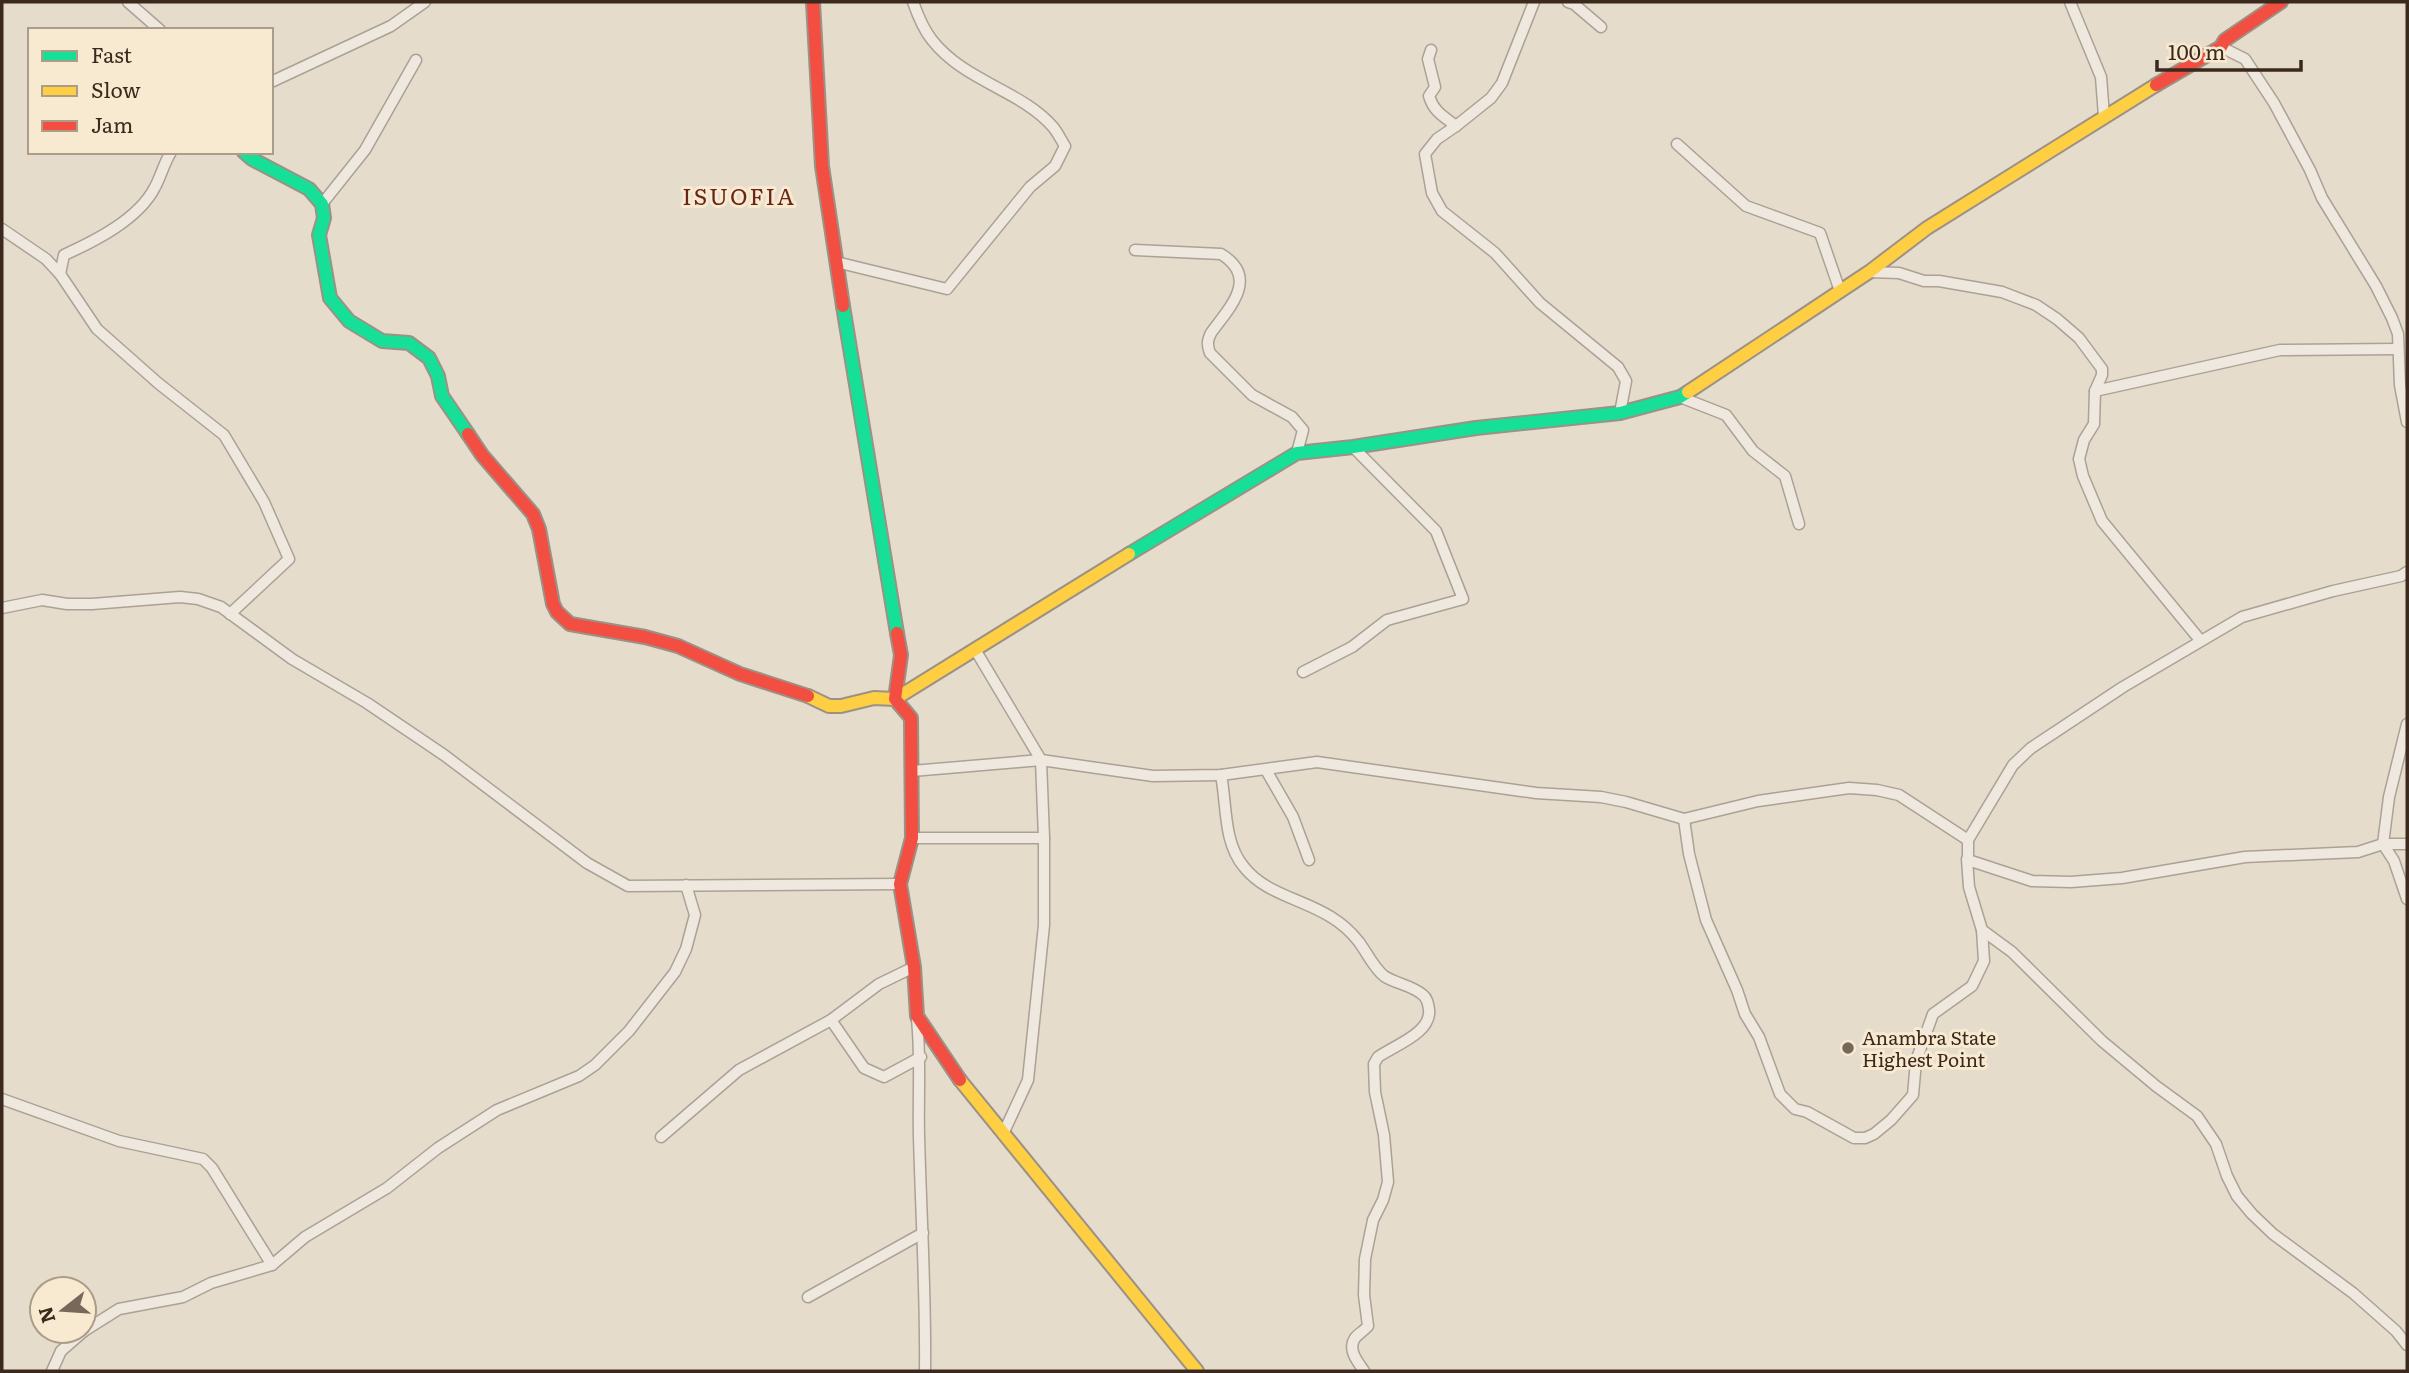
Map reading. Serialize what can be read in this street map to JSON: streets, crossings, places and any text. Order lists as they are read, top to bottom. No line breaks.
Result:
{"districts":["ISUOFIA"],"places":["Anambra State Highest Point"],"legend":["Fast","Slow","Jam"],"scale_bar":"100 m","north":"left"}
